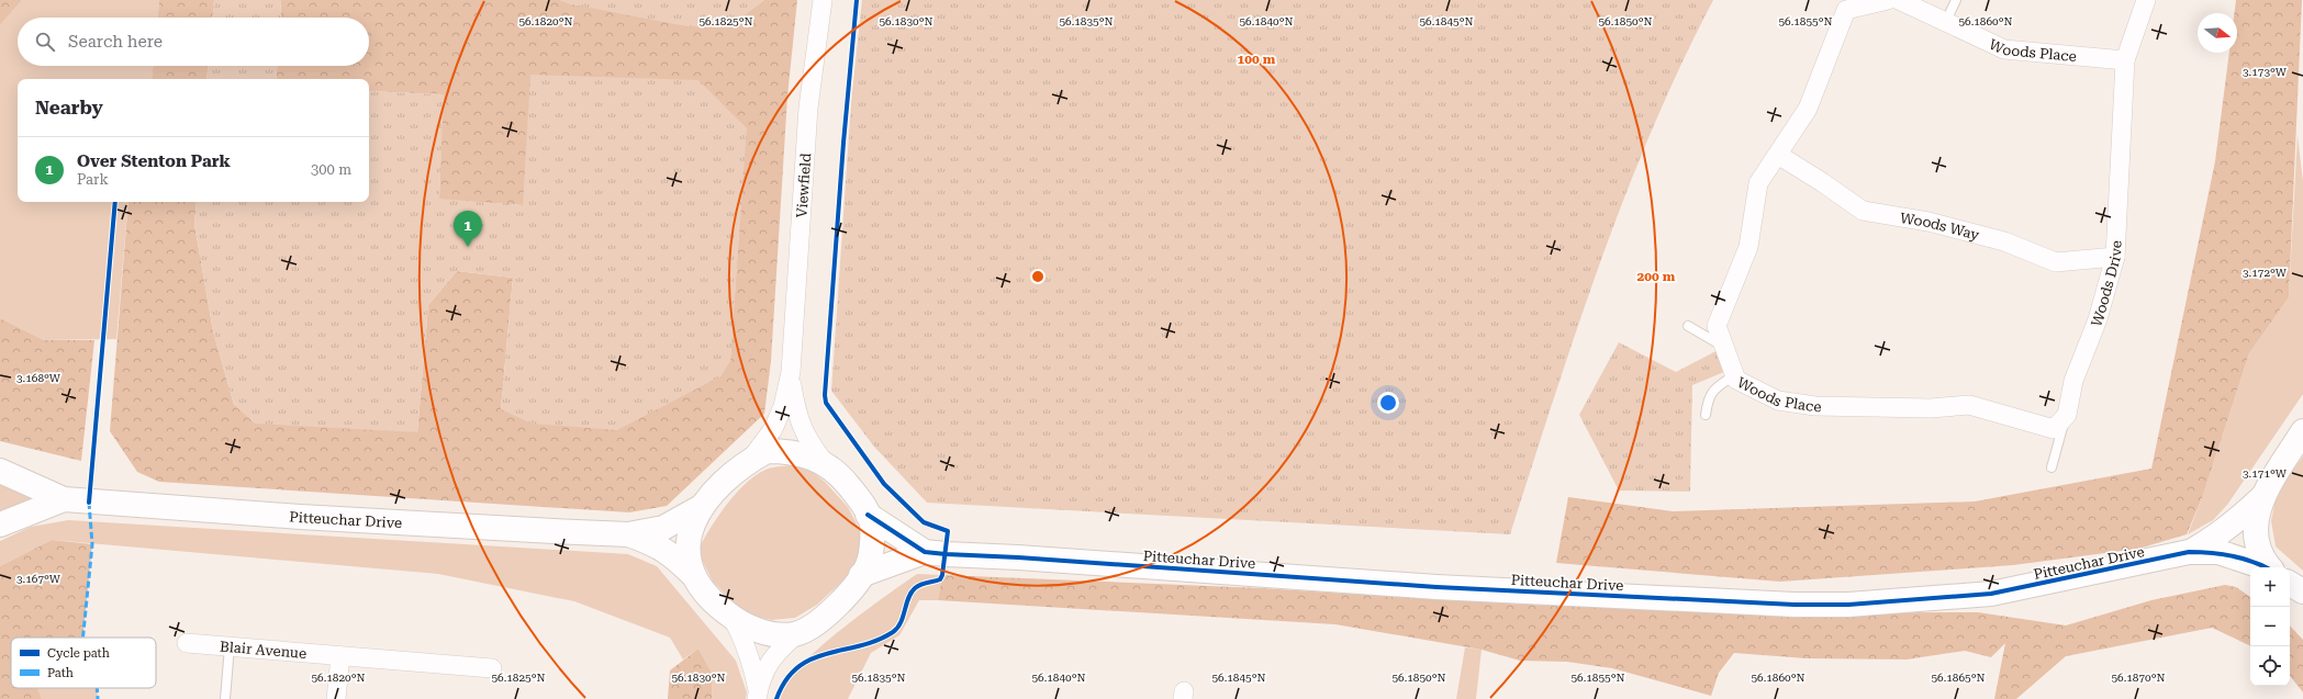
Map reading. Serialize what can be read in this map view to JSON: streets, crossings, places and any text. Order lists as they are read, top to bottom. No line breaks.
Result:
{"streets":{"street":["Woods Place","Viewfield","Woods Way","Woods Drive","Pitteuchar Drive","Blair Avenue"]},"crossings":[["Woods Place","Woods Way"],["Woods Place","Woods Drive"],["Woods Way","Woods Drive"]],"legend":["Cycle path","Path"],"north":"right","page":{"search":"Search here","heading":"Nearby","list":[{"mark":"1","name":"Over Stenton Park","note":"Park","value":"300 m"}],"pins":"1","map_buttons":["+","−"]},"coordinates":["56.1820°N","56.1825°N","56.1830°N","56.1835°N","56.1840°N","56.1845°N","56.1850°N","56.1855°N","56.1860°N","3.173°W","3.172°W","3.168°W","3.171°W","3.167°W","56.1865°N","56.1870°N"],"rings":["100 m","200 m"]}
